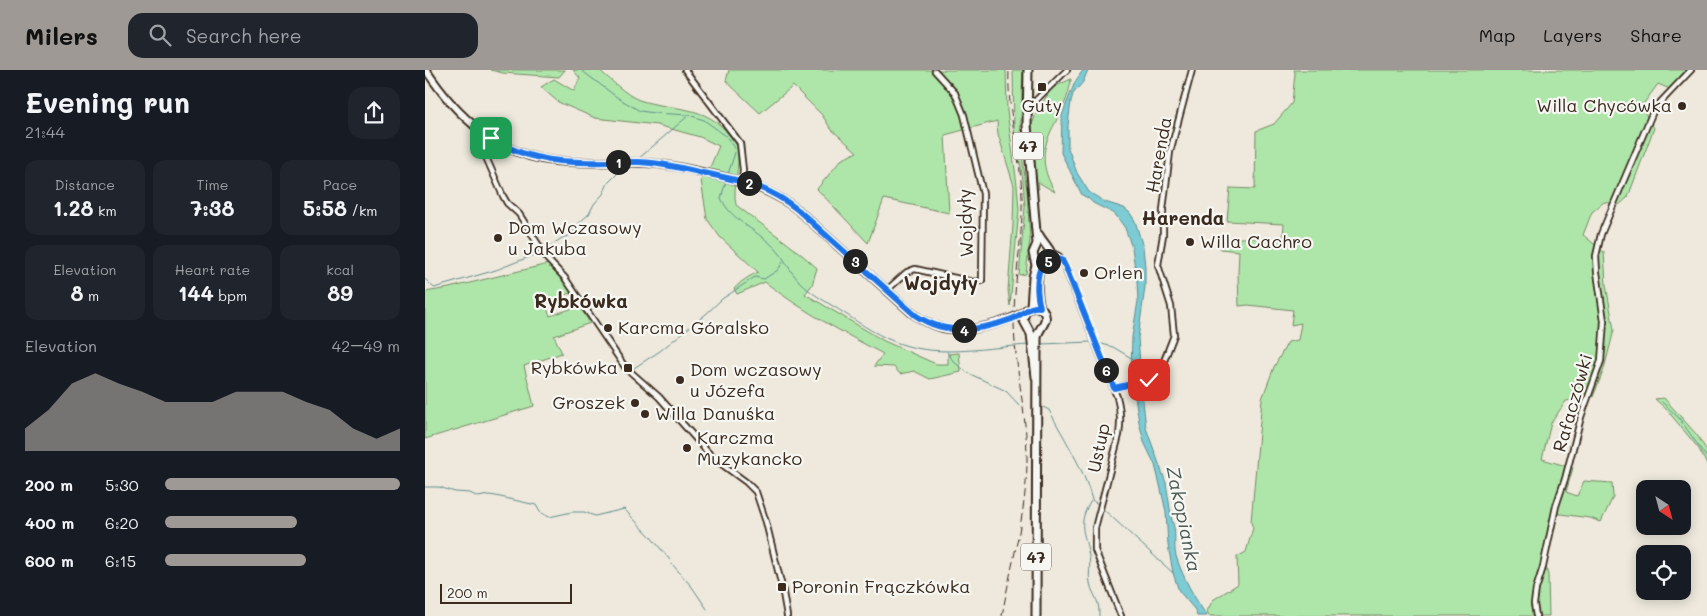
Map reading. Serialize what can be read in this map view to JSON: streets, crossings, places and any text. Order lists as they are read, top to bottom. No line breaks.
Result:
{"streets":{"main road":["47"],"street":["Harenda","Wojdyły","Rafaczówki","Ustup"]},"crossings":[["Harenda","Ustup"]],"districts":["Harenda","Wojdyły","Rybkówka"],"water":["Zakopianka"],"places":{"transit":["Guty","Rybkówka","Poronin Frączkówka"],"other":["Willa Chycówka","Dom Wczasowy u Jakuba","Willa Cachro","Orlen","Karcma Góralsko","Dom wczasowy u Józefa","Groszek","Willa Danuśka","Karczma Muzykancko"]},"scale_bar":"200 m","north":"bottom right","page":{"header":"Milers","search":"Search here","nav":["Map","Layers","Share"],"heading":["Evening run","21:44"],"pins":["1","2","3","5","4","6"],"stats":[["Distance","1.28 km"],["Time","7:38"],["Pace","5:58 /km"],["Elevation","8 m"],["Heart rate","144 bpm"],["kcal","89"]],"chart":["Elevation","42–49 m"],"list":[{"name":"200 m","note":"5:30"},{"name":"400 m","note":"6:20"},{"name":"600 m","note":"6:15"}],"scale":"200 m"}}
